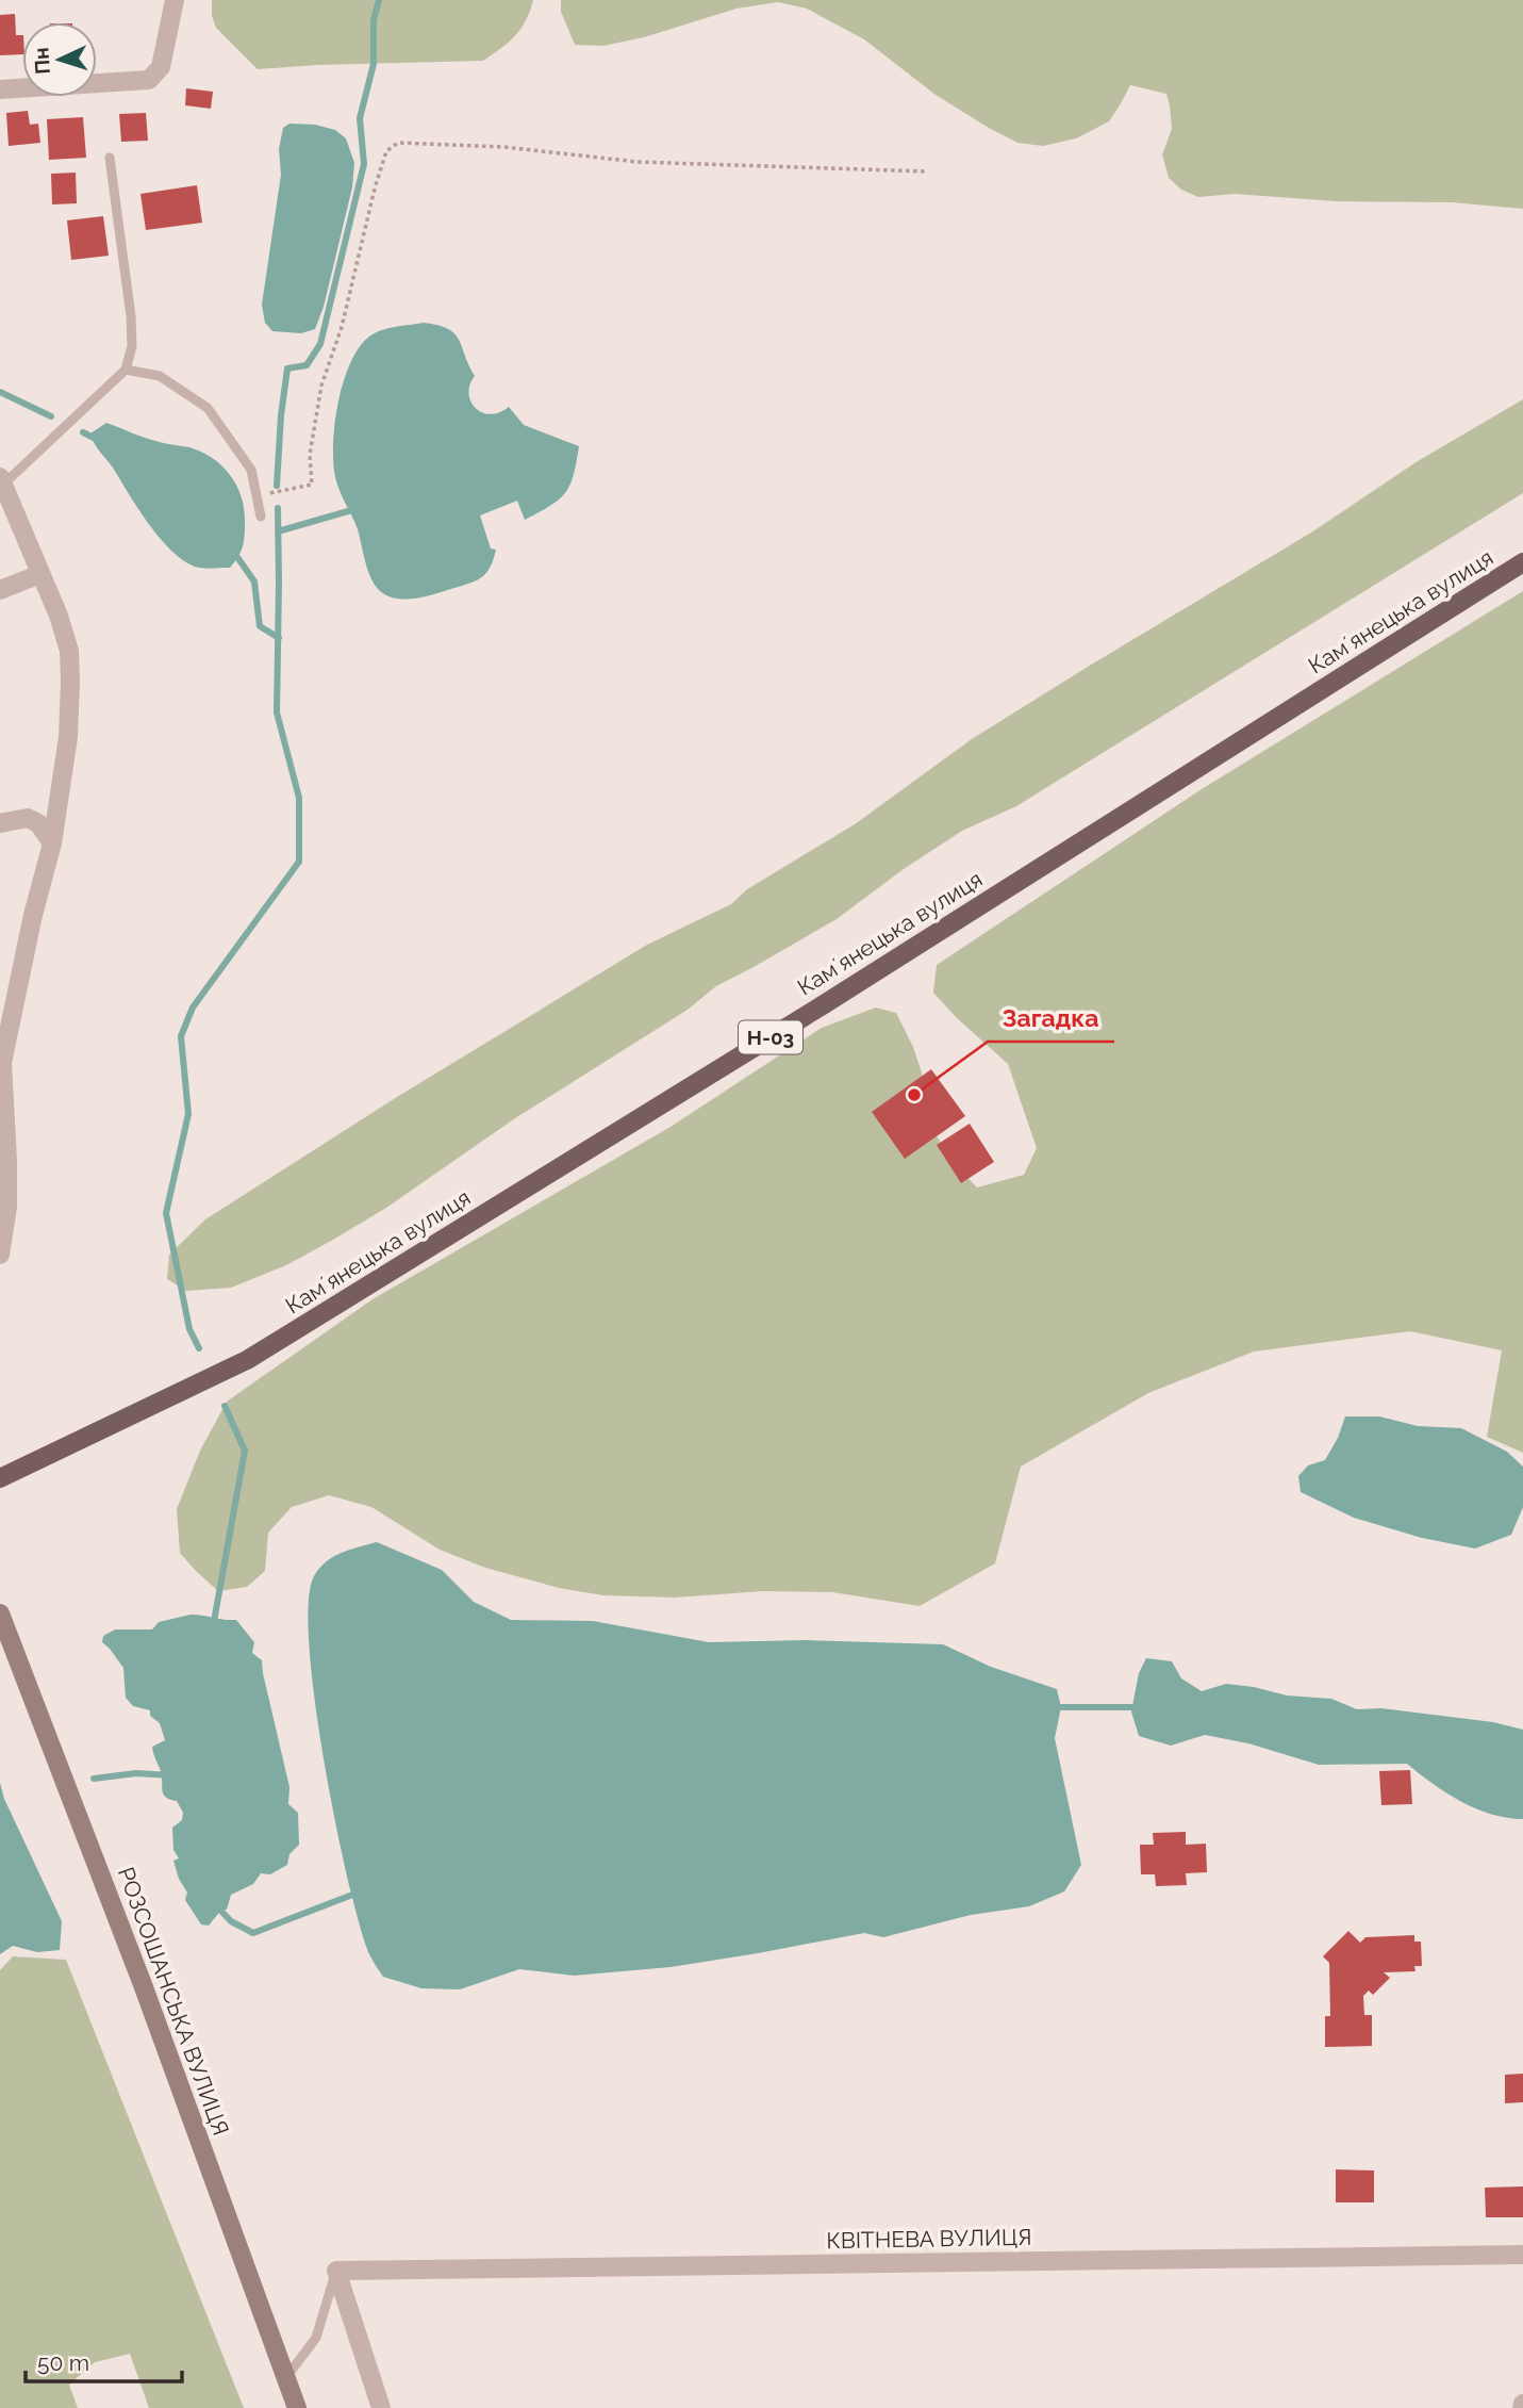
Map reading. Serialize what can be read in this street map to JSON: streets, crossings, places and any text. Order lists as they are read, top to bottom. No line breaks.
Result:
{"streets":{"main road":["Камʼянецька вулиця","Н-03"],"street":["РОЗСОШАНСЬКА ВУЛИЦЯ","КВІТНЕВА ВУЛИЦЯ"]},"places":["Загадка"],"scale_bar":"50 m","north":"left"}
